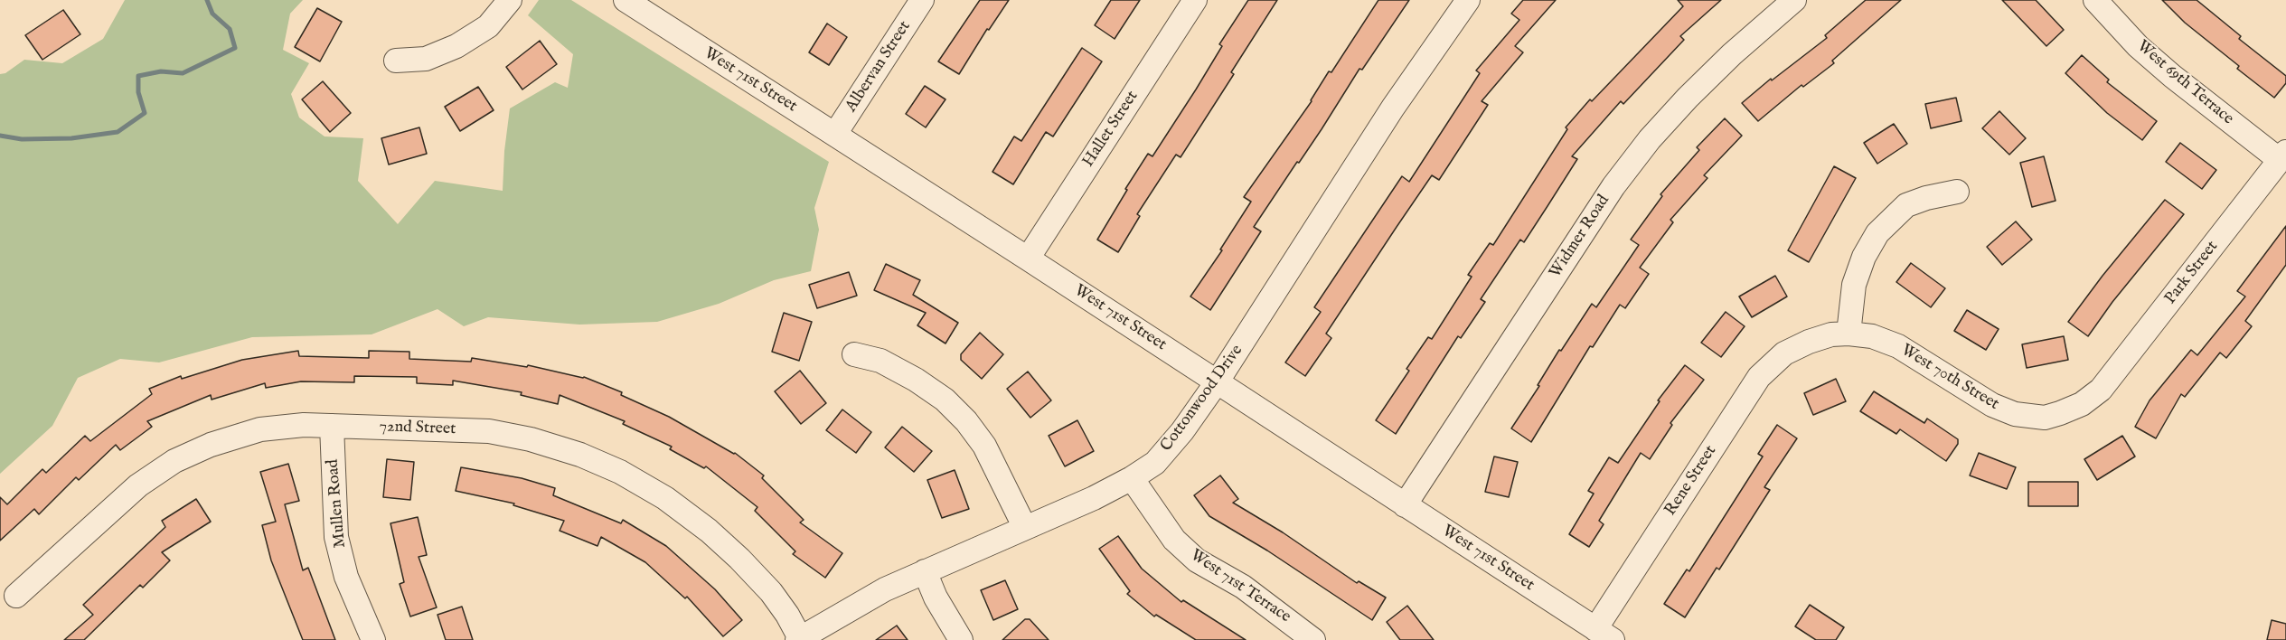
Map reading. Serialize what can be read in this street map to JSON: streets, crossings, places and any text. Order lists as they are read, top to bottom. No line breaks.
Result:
{"streets":{"street":["Albervan Street","West 71st Street","West 69th Terrace","Hallet Street","Widmer Road","Park Street","West 70th Street","Cottonwood Drive","72nd Street","Rene Street","Mullen Road","West 71st Terrace"]},"crossings":[["Albervan Street","West 71st Street"],["West 71st Street","Hallet Street"],["West 71st Street","Widmer Road"],["West 71st Street","Cottonwood Drive"],["West 71st Street","Rene Street"],["West 69th Terrace","Park Street"],["Park Street","West 70th Street"],["West 70th Street","Rene Street"],["Cottonwood Drive","72nd Street"],["Cottonwood Drive","West 71st Terrace"],["72nd Street","Mullen Road"]]}
